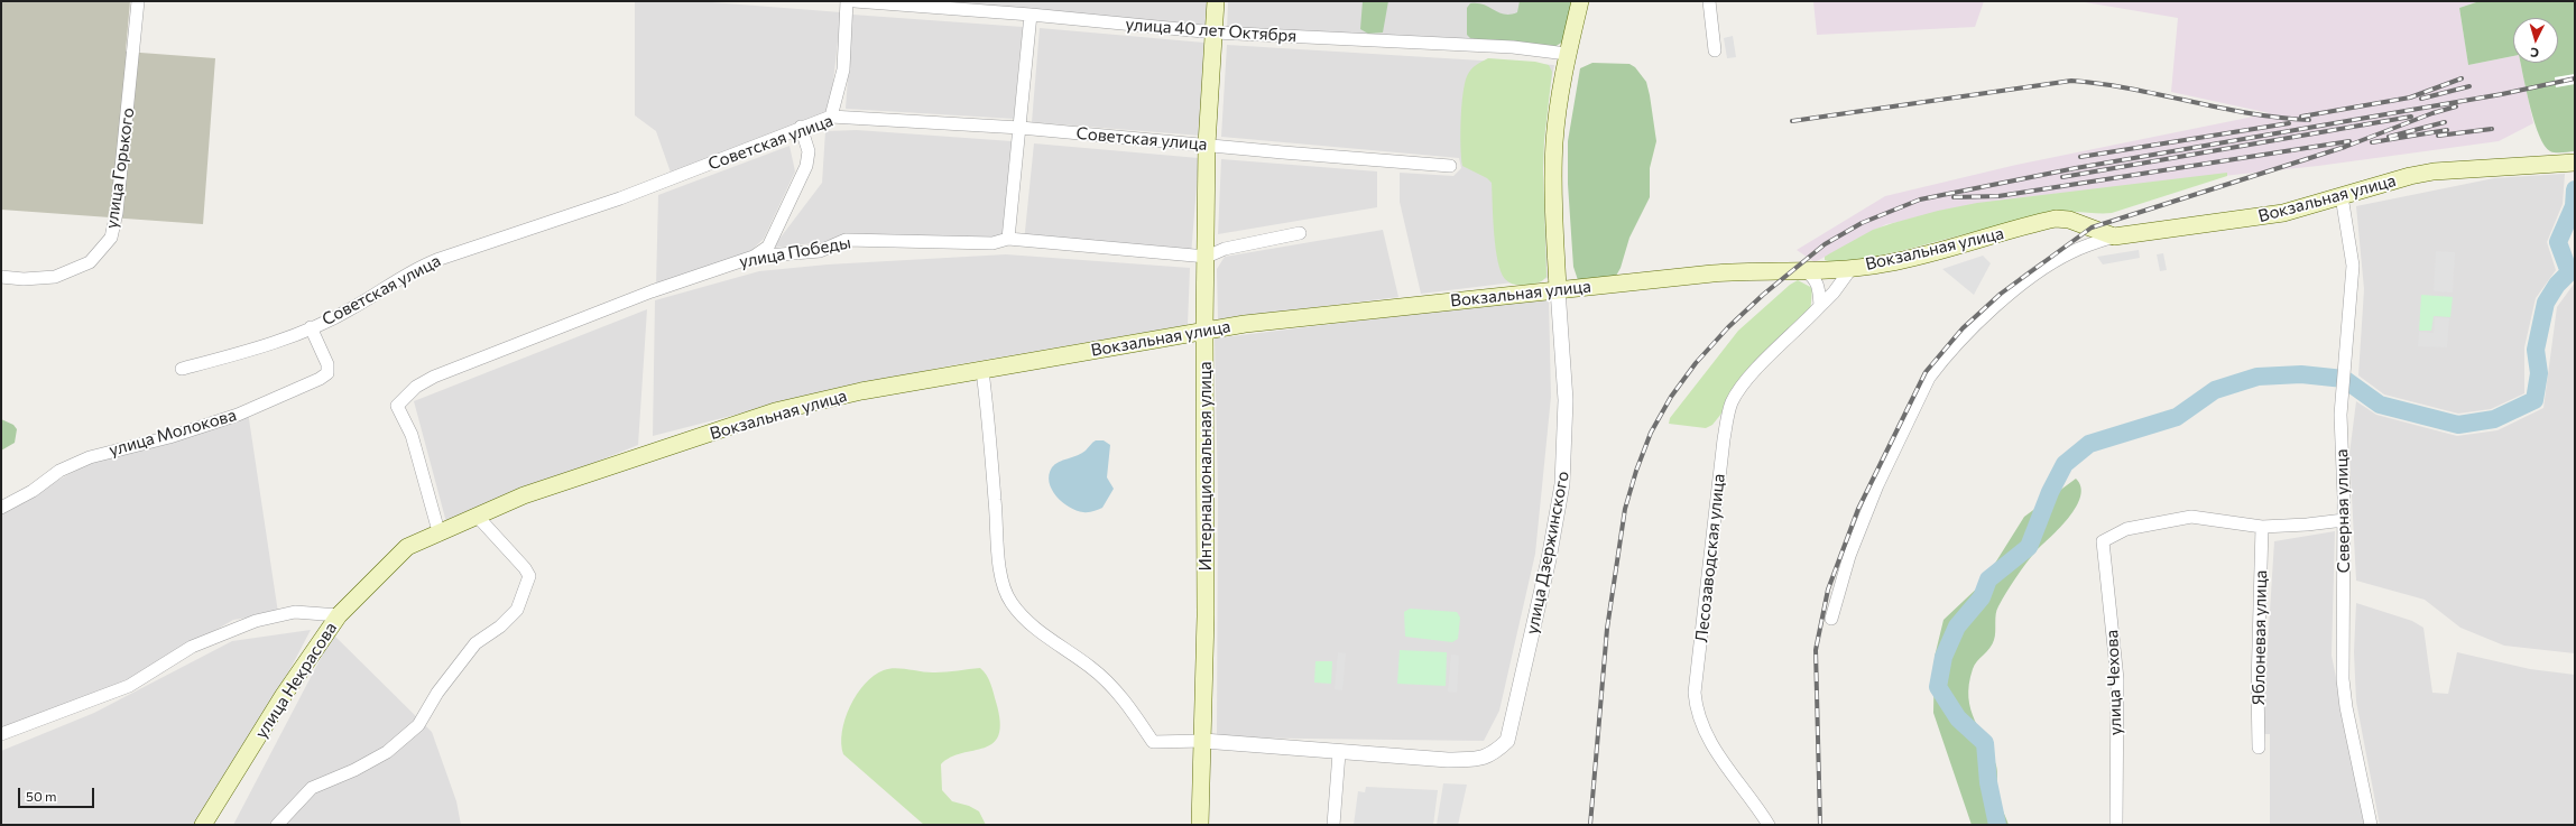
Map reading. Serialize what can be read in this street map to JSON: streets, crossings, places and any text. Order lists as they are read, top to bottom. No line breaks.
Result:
{"streets":{"main road":["Вокзальная улица","Интернациональная улица","улица Дзержинского","улица Некрасова"],"street":["улица 40 лет Октября","Советская улица","улица Горького","улица Победы","улица Молокова","Северная улица","Лесозаводская улица","Яблоневая улица","улица Чехова"]},"crossings":[["улица 40 лет Октября","Интернациональная улица"],["улица 40 лет Октября","улица Дзержинского"],["Советская улица","улица Молокова"],["Советская улица","Интернациональная улица"],["Вокзальная улица","улица Победы"],["Вокзальная улица","Интернациональная улица"],["Вокзальная улица","Северная улица"],["Вокзальная улица","улица Дзержинского"],["Вокзальная улица","Лесозаводская улица"],["Вокзальная улица","улица Некрасова"],["улица Победы","Интернациональная улица"],["Интернациональная улица","улица Дзержинского"],["Яблоневая улица","улица Чехова"]],"scale_bar":"50 m","north":"bottom"}
